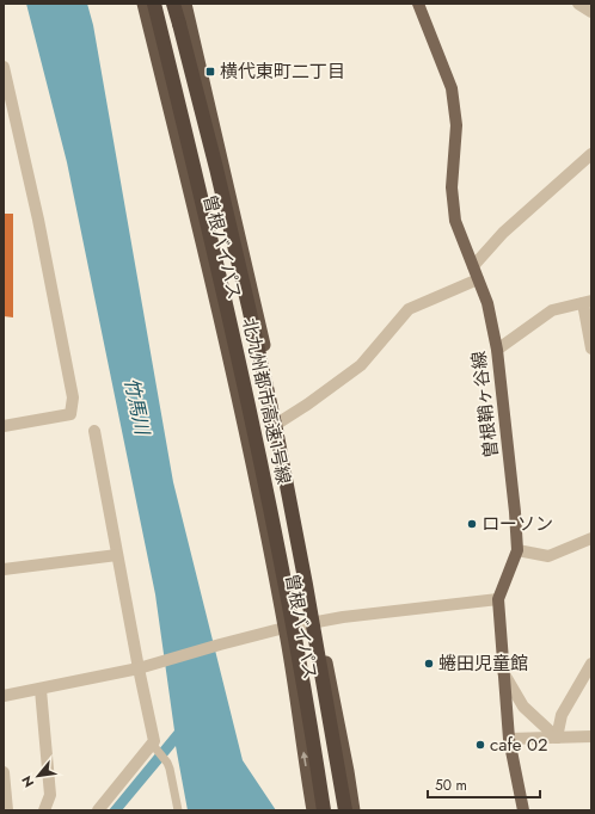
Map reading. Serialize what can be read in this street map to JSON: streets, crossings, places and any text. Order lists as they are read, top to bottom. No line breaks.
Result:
{"streets":{"highway":["曽根バイパス","北九州都市高速1号線"],"main road":["曽根鞘ヶ谷線"]},"crossings":[["曽根バイパス","北九州都市高速1号線"]],"water":["竹馬川"],"places":{"transit":["横代東町二丁目"],"other":["ローソン","蜷田児童館","cafe 02"]},"scale_bar":"50 m","north":"bottom left"}
